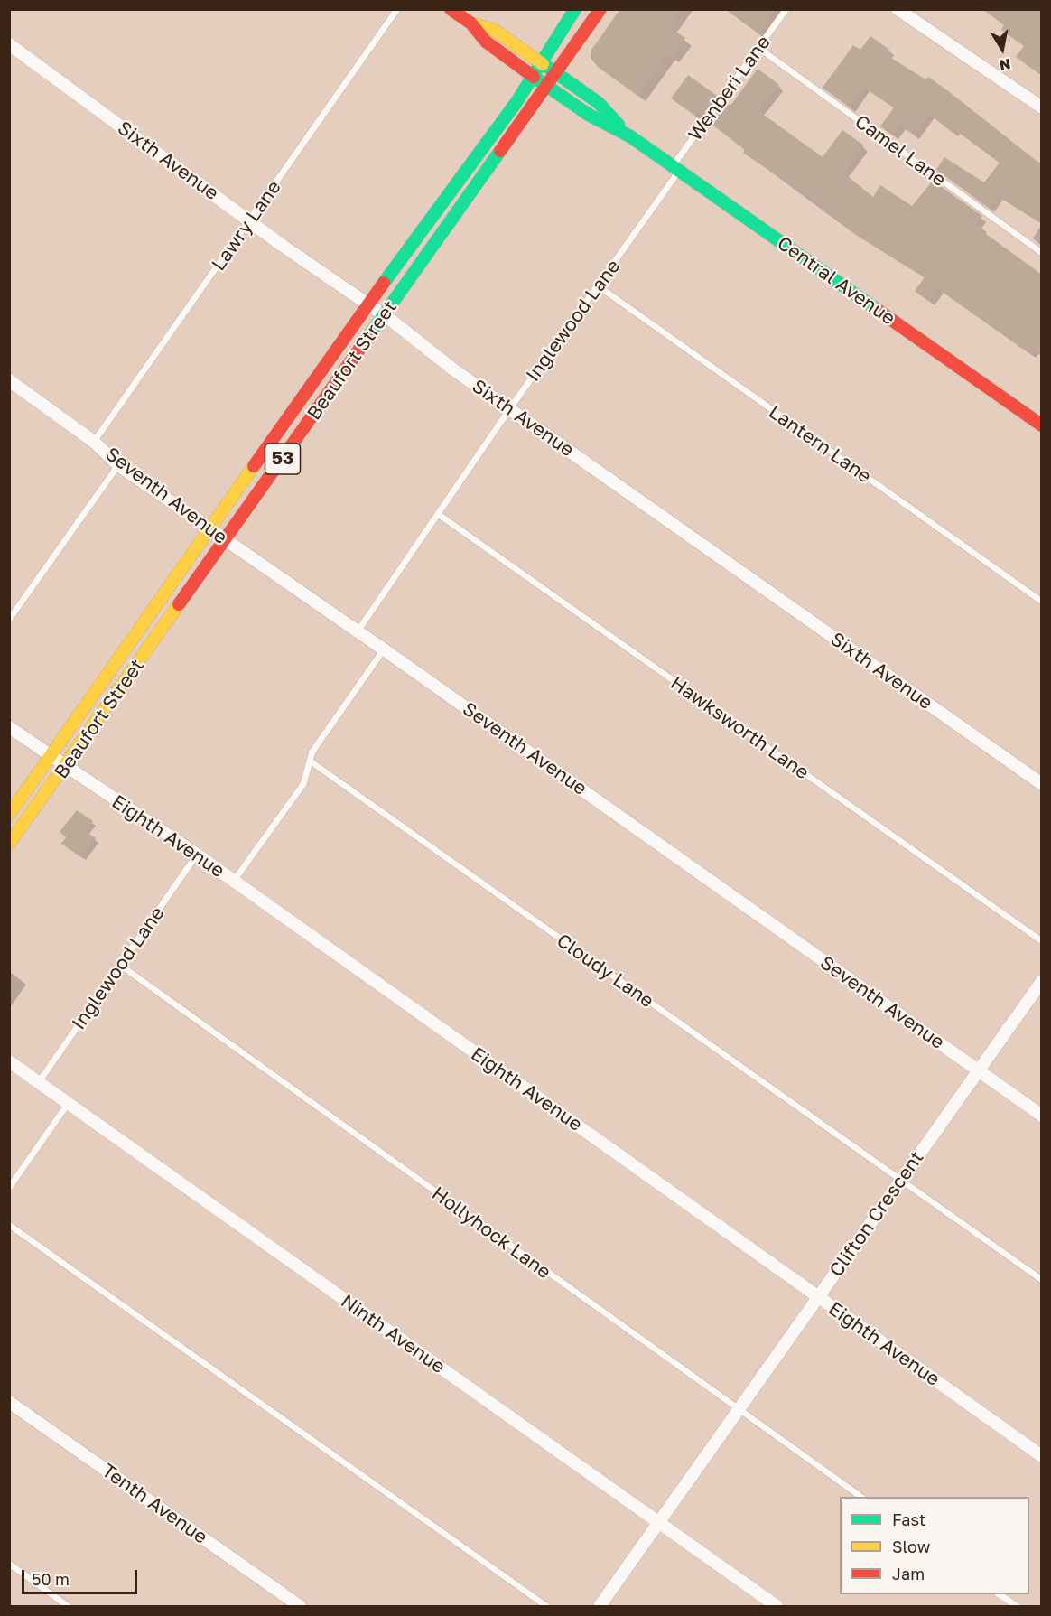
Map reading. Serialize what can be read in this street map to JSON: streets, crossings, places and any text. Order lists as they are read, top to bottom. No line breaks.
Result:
{"streets":{"main road":["Central Avenue","Beaufort Street","53"],"street":["Sixth Avenue","Seventh Avenue","Eighth Avenue","Clifton Crescent","Ninth Avenue","Tenth Avenue"],"lane":["Wenberi Lane","Camel Lane","Lawry Lane","Inglewood Lane","Lantern Lane","Hawksworth Lane","Cloudy Lane","Hollyhock Lane"]},"crossings":[["Wenberi Lane","Camel Lane"],["Wenberi Lane","Central Avenue"],["Wenberi Lane","Inglewood Lane"],["Sixth Avenue","Lawry Lane"],["Sixth Avenue","Inglewood Lane"],["Sixth Avenue","Beaufort Street"],["Lawry Lane","Seventh Avenue"],["Central Avenue","Inglewood Lane"],["Central Avenue","Beaufort Street"],["Inglewood Lane","Lantern Lane"],["Inglewood Lane","Seventh Avenue"],["Inglewood Lane","Hawksworth Lane"],["Inglewood Lane","Eighth Avenue"],["Inglewood Lane","Hollyhock Lane"],["Inglewood Lane","Ninth Avenue"],["Beaufort Street","Seventh Avenue"],["Beaufort Street","Eighth Avenue"],["Seventh Avenue","Clifton Crescent"],["Eighth Avenue","Clifton Crescent"],["Cloudy Lane","Clifton Crescent"],["Clifton Crescent","Hollyhock Lane"],["Clifton Crescent","Ninth Avenue"]],"legend":["Fast","Slow","Jam"],"scale_bar":"50 m","north":"bottom"}
